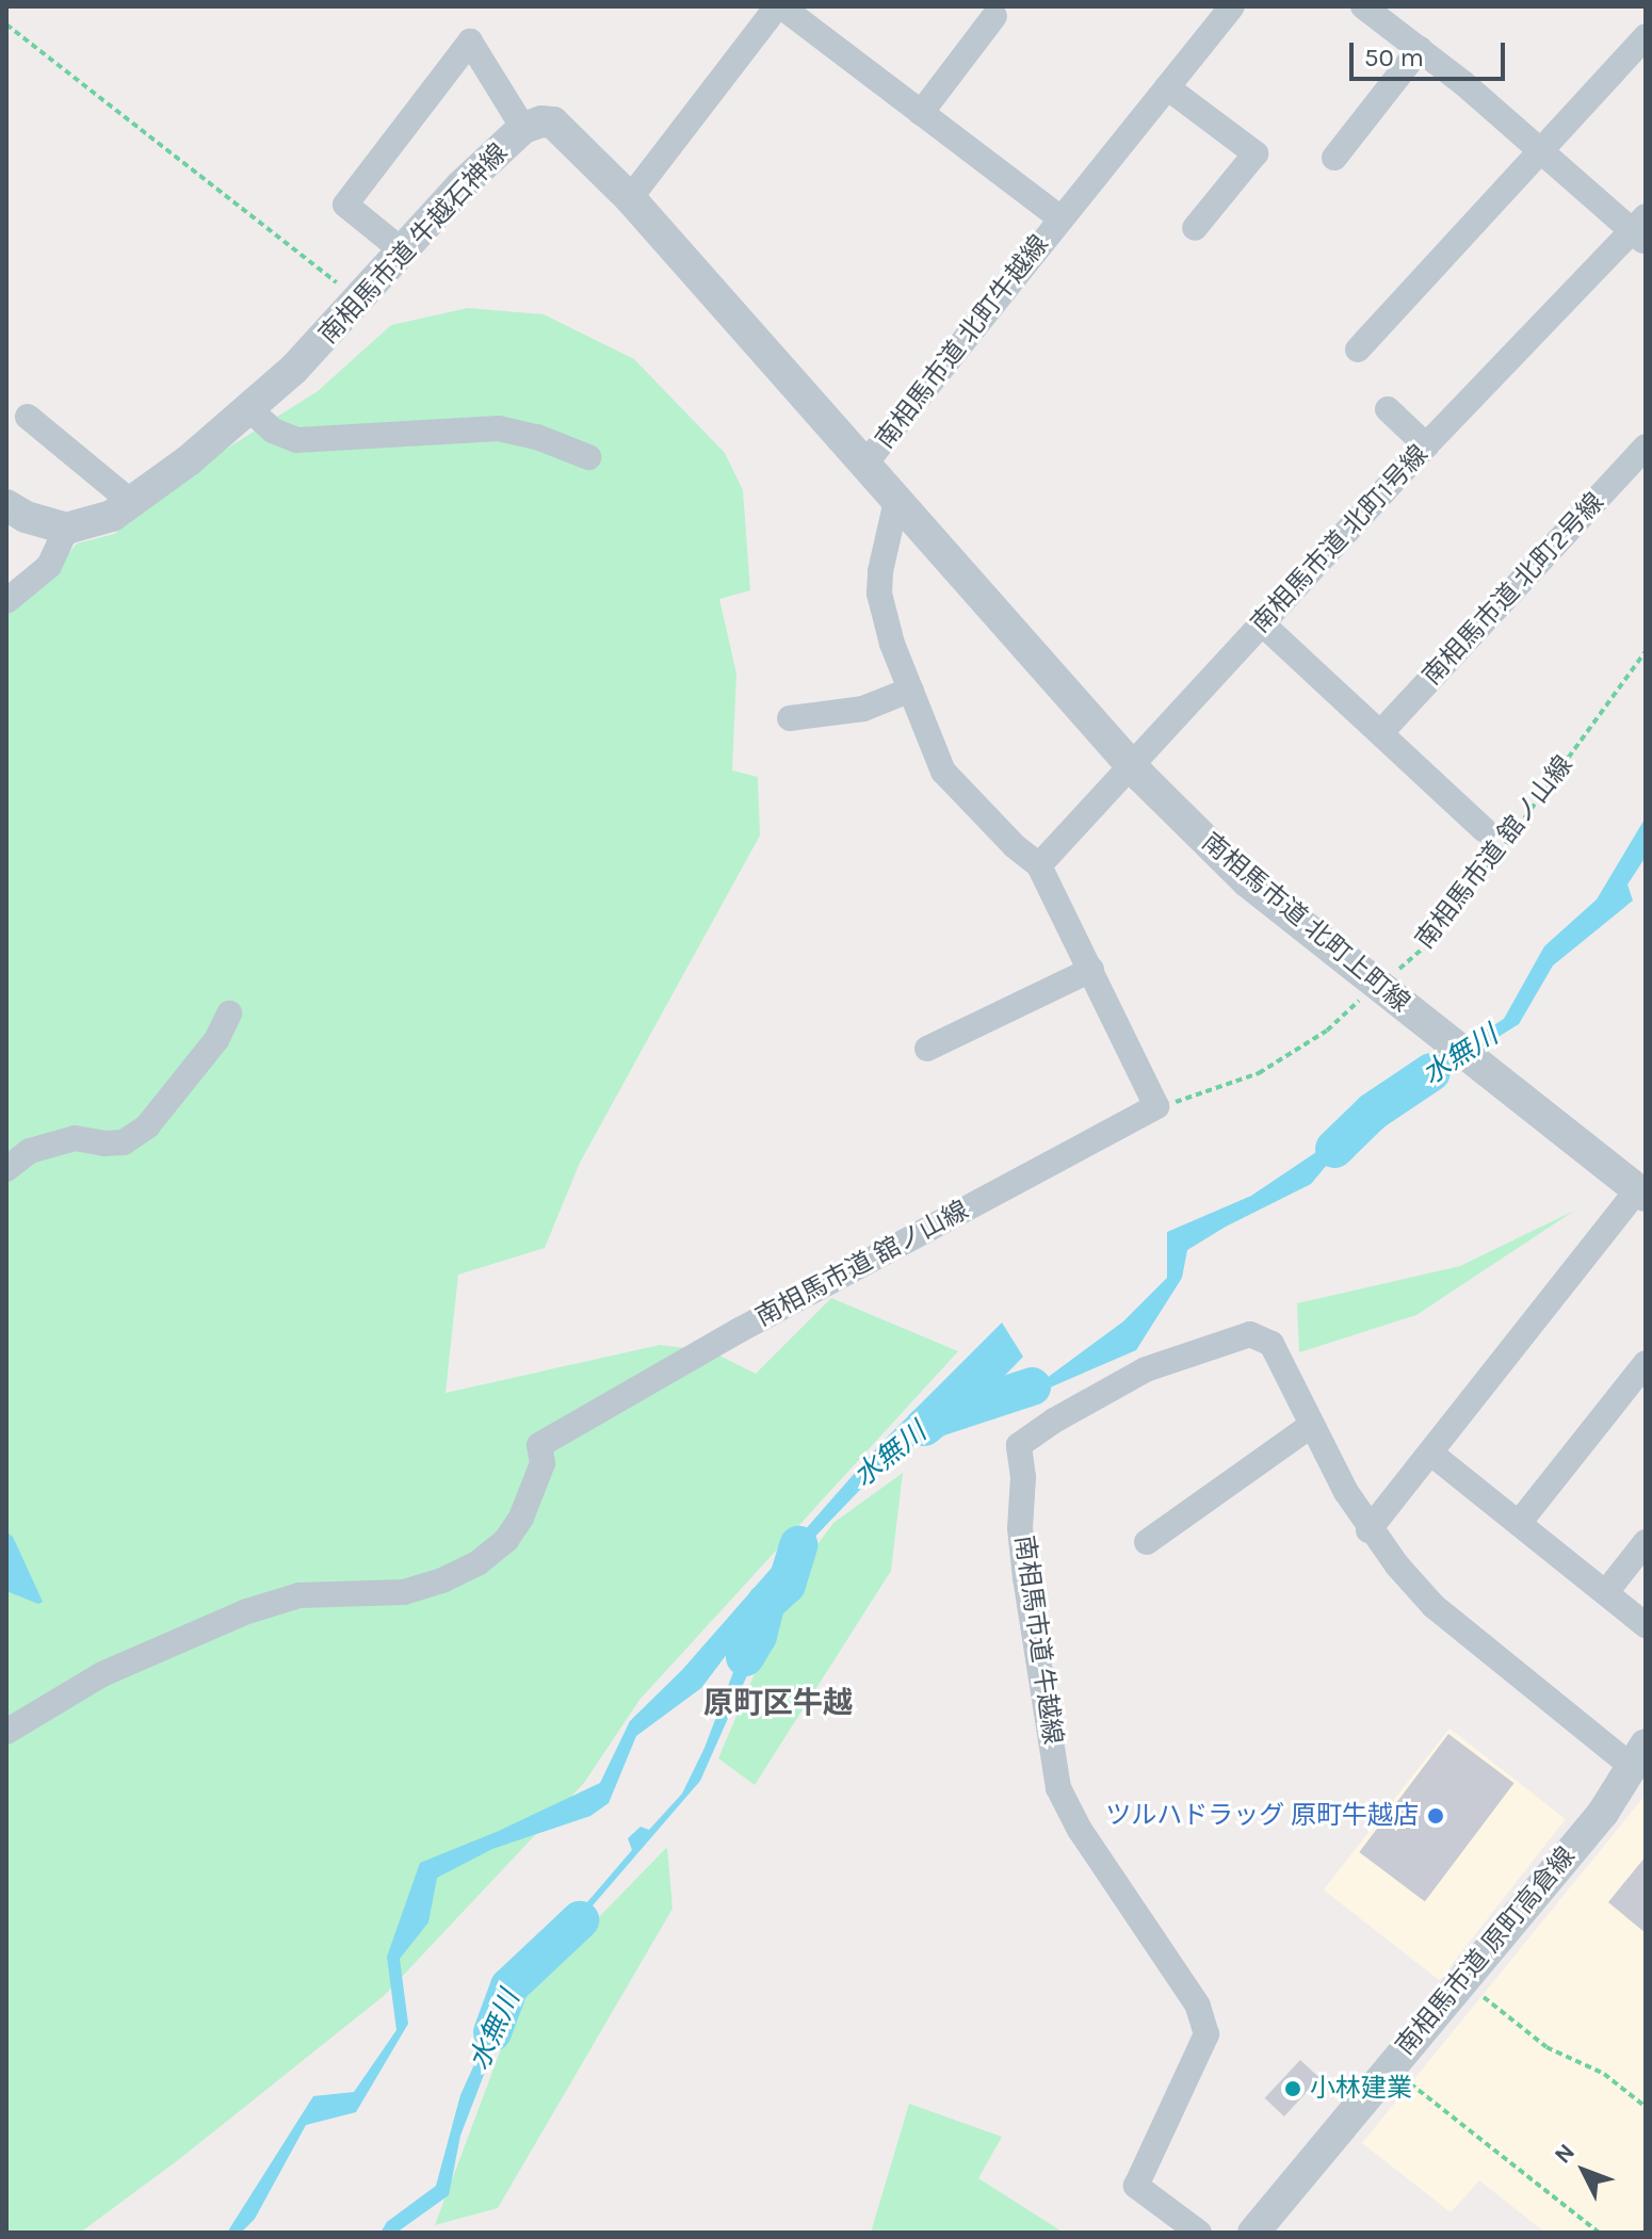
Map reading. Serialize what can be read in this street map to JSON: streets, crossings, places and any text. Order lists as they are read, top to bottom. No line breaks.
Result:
{"streets":{"street":["南相馬市道 牛越石神線","南相馬市道 北町牛越線","南相馬市道 北町1号線","南相馬市道 北町2号線","南相馬市道 舘ノ山線","南相馬市道 北町上町線","南相馬市道 牛越線","南相馬市道 原町高倉線"]},"crossings":[["南相馬市道 牛越石神線","南相馬市道 北町牛越線"],["南相馬市道 北町牛越線","南相馬市道 北町上町線"],["南相馬市道 北町1号線","南相馬市道 北町上町線"],["南相馬市道 舘ノ山線","南相馬市道 北町上町線"],["南相馬市道 牛越線","南相馬市道 原町高倉線"]],"districts":["原町区牛越"],"water":["水無川"],"places":["ツルハドラッグ 原町牛越店","小林建業"],"scale_bar":"50 m","north":"top left"}
